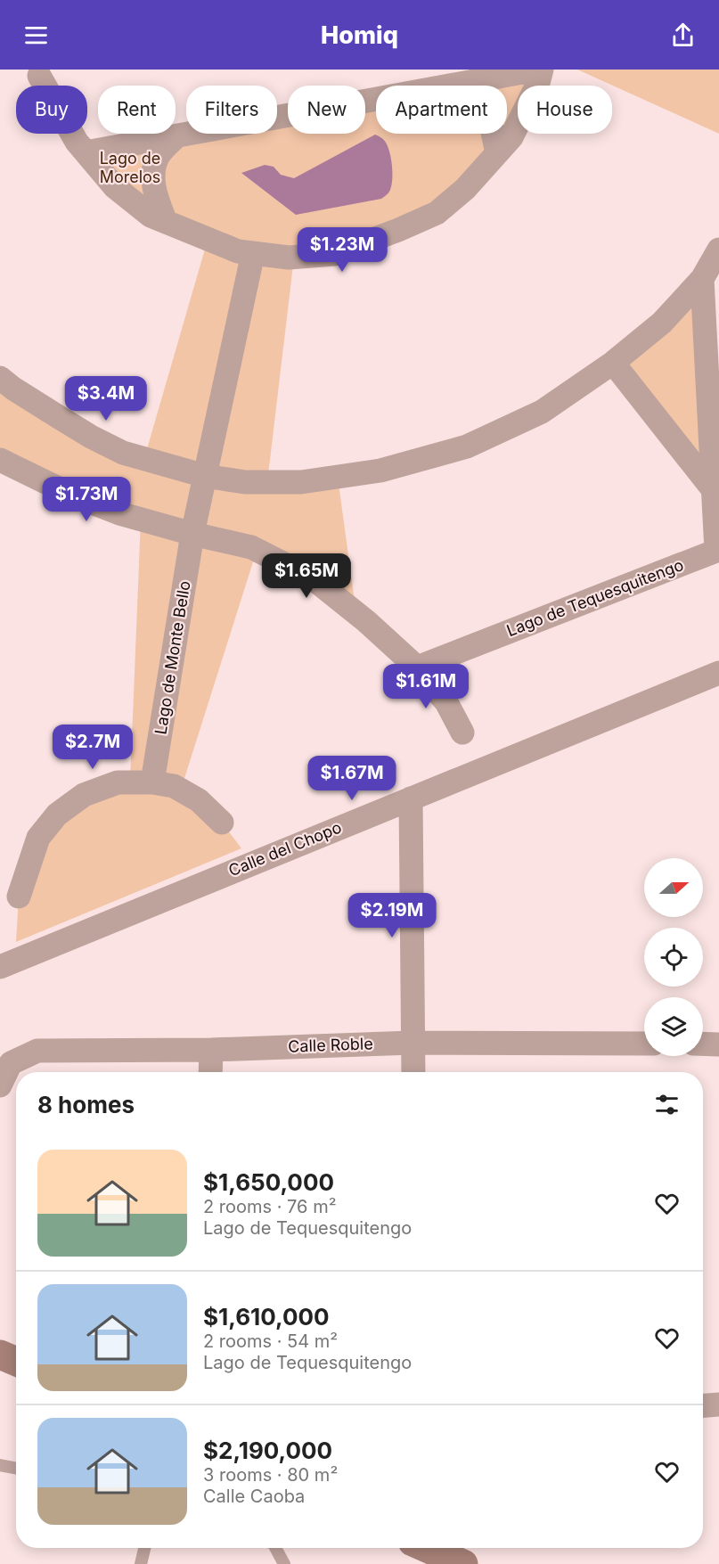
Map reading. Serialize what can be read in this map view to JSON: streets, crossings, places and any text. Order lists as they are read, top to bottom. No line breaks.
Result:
{"streets":{"street":["Lago de Tequesquitengo","Lago de Monte Bello","Calle del Chopo","Calle Roble"]},"parks":["Lago de Morelos"],"north":"right","page":{"header":"Homiq","chip":["Buy","Rent","Filters","New","Apartment","House"],"price":["$1.23M","$3.4M","$1.73M","$1.65M","$1.61M","$2.7M","$1.67M","$2.19M"],"heading":"8 homes","list":[{"name":"$1,650,000","note":"2 rooms · 76 m² · Lago de Tequesquitengo"},{"name":"$1,610,000","note":"2 rooms · 54 m² · Lago de Tequesquitengo"},{"name":"$2,190,000","note":"3 rooms · 80 m² · Calle Caoba"}]}}
